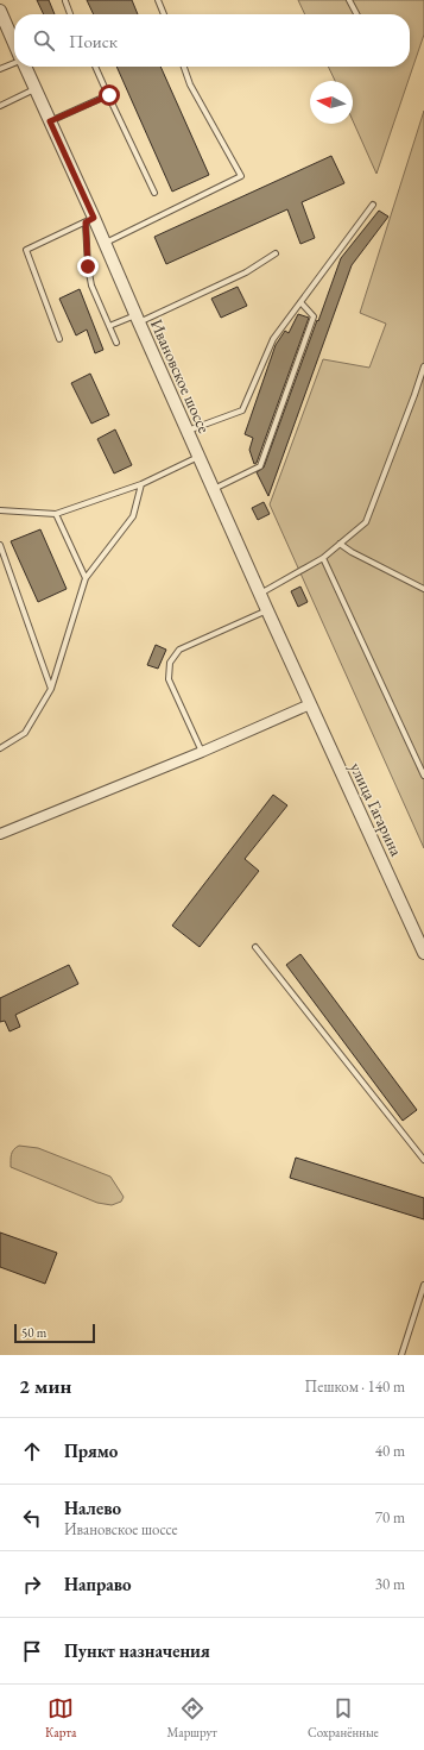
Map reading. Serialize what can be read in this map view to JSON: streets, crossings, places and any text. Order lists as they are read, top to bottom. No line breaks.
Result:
{"streets":{"street":["Ивановское шоссе","улица Гагарина"]},"crossings":[["Ивановское шоссе","улица Гагарина"]],"scale_bar":"50 m","north":"left","page":{"search":"Поиск","scale":"50 m","heading":["2 мин","Пешком · 140 m"],"list":[["Прямо","40 m"],["Налево","Ивановское шоссе","70 m"],["Направо","30 m"],"Пункт назначения"],"nav":["Карта","Маршрут","Сохранённые"]}}
